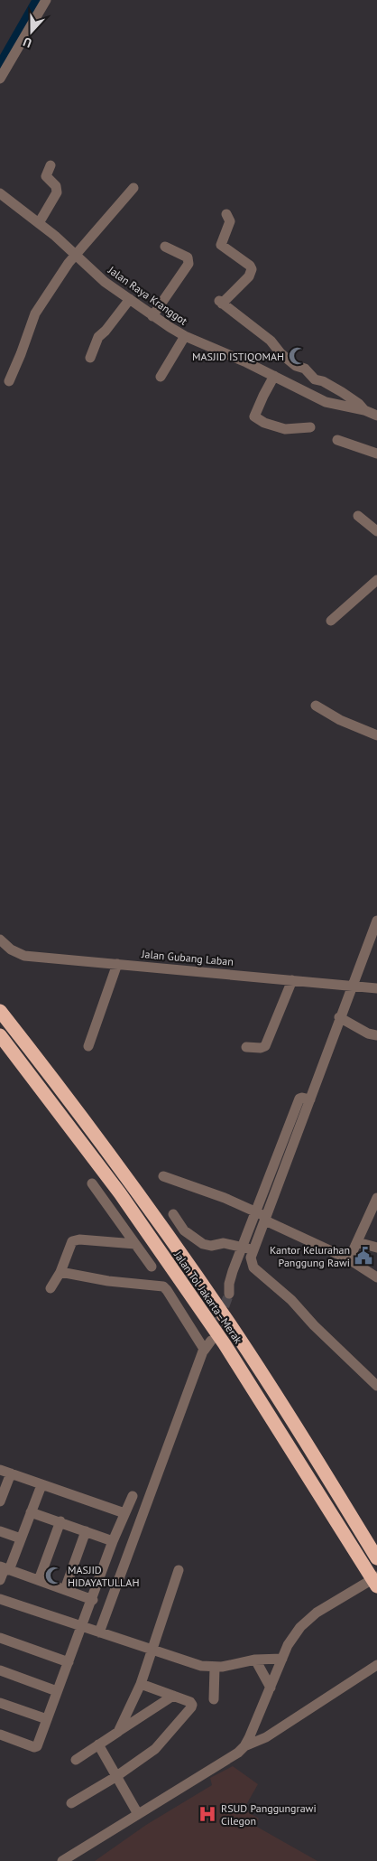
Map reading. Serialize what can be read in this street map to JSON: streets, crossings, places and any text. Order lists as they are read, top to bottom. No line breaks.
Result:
{"streets":{"highway":["Jalan Tol Jakarta–Merak"],"street":["Jalan Raya Kranggot","Jalan Gubang Laban"]},"places":{"mosque":["MASJID ISTIQOMAH","MASJID HIDAYATULLAH"],"public building":["Kantor Kelurahan Panggung Rawi"],"hospital":["RSUD Panggungrawi Cilegon"]},"north":"bottom"}
